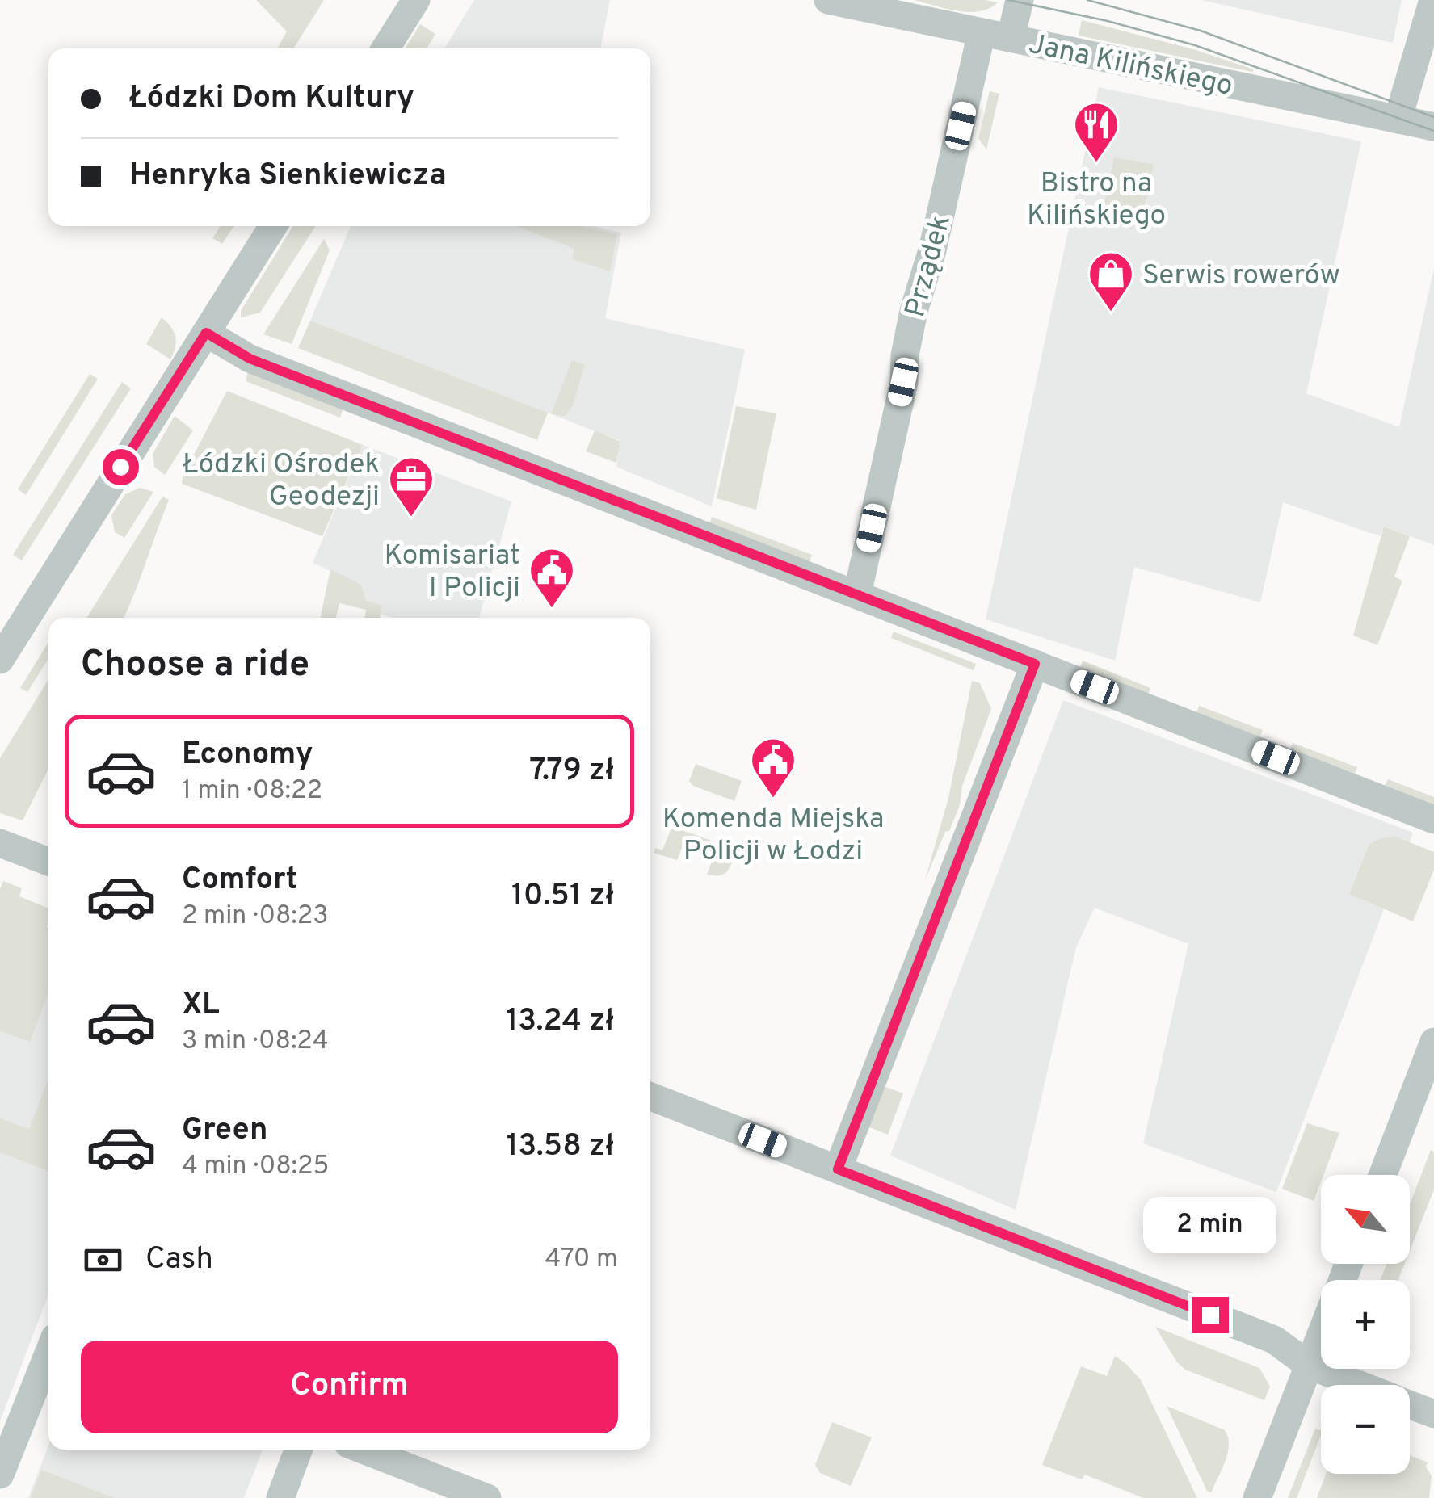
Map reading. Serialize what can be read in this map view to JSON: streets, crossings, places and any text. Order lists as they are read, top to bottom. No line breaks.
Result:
{"streets":{"street":["Jana Kilińskiego","Prządek"]},"crossings":[["Jana Kilińskiego","Prządek"]],"places":{"restaurant":["Bistro na Kilińskiego"],"shop":["Serwis rowerów"],"office":["Łódzki Ośrodek Geodezji"],"public building":["Komisariat I Policji","Komenda Miejska Policji w Łodzi"]},"north":"top left","page":{"banner":["Łódzki Dom Kultury","Henryka Sienkiewicza"],"heading":"Choose a ride","list":[{"name":"Economy","note":"1 min · 08:22","value":"7.79 zł"},{"name":"Comfort","note":"2 min · 08:23","value":"10.51 zł"},{"name":"XL","note":"3 min · 08:24","value":"13.24 zł"},{"name":"Green","note":"4 min · 08:25","value":"13.58 zł"}],"map_buttons":["+","−"],"bubble":"2 min","pay":["Cash","470 m"],"buttons":"Confirm"}}
